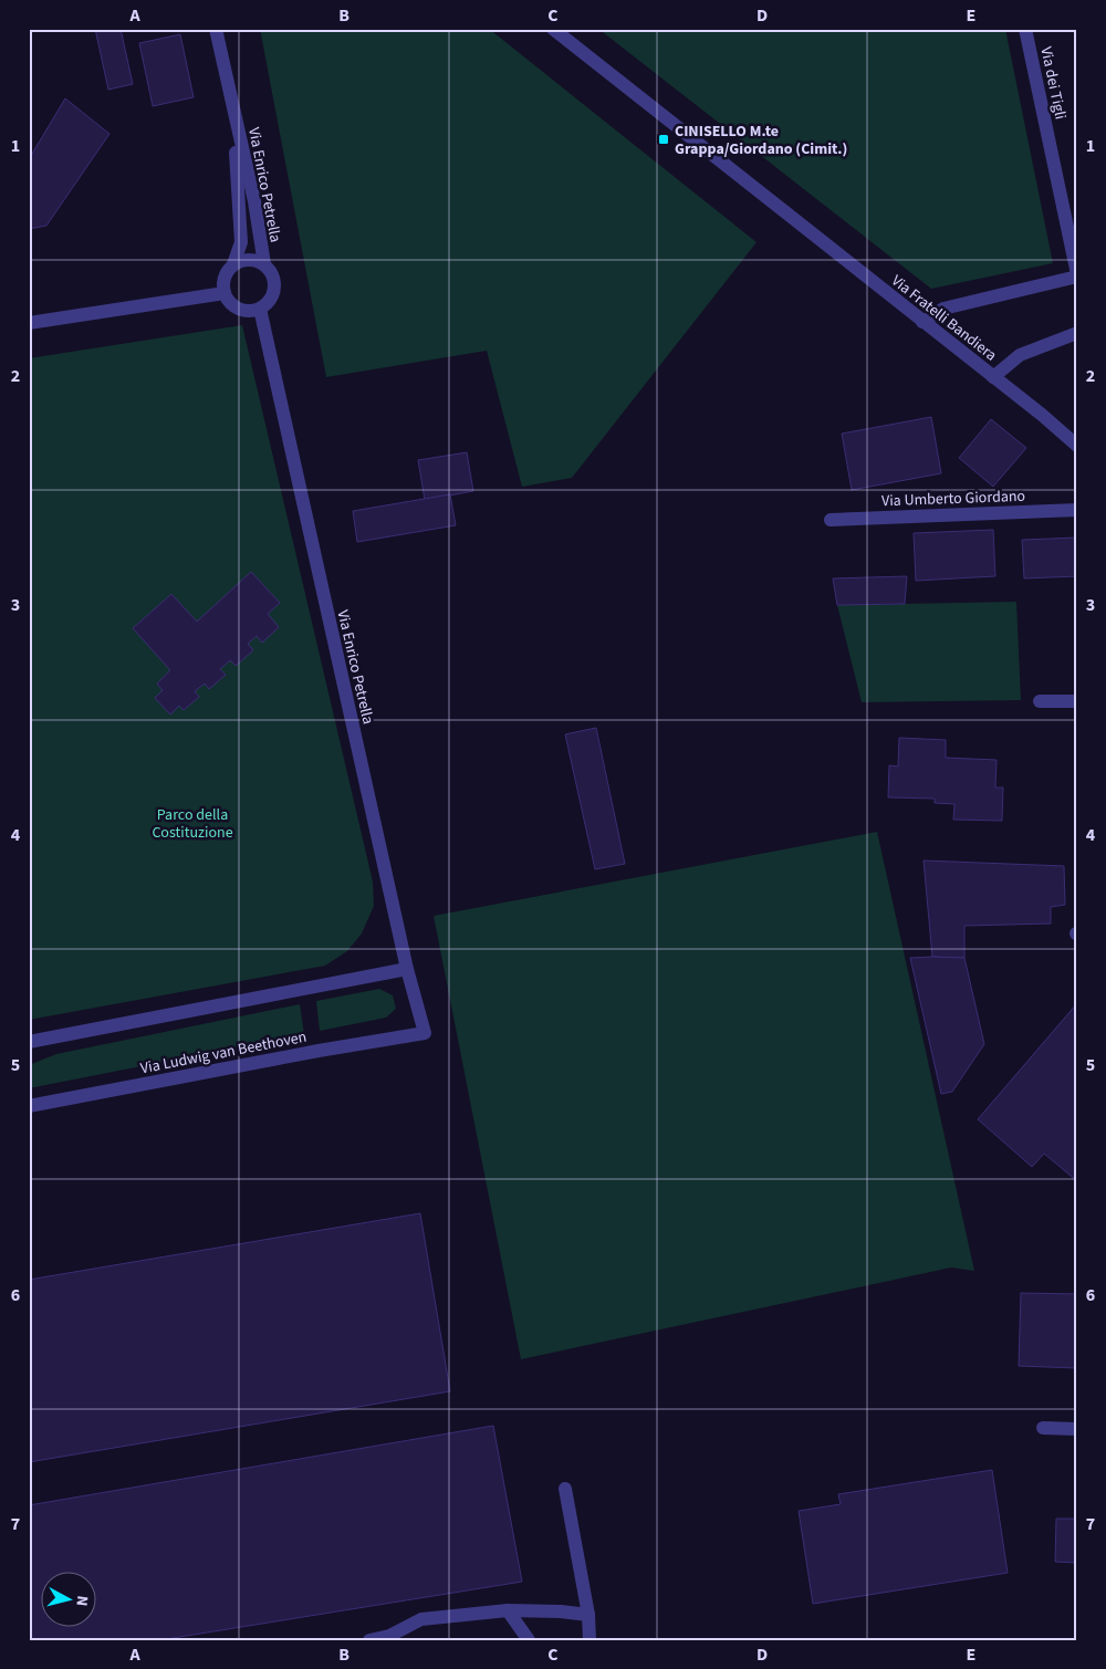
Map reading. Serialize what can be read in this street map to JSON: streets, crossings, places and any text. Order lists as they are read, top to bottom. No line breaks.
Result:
{"streets":{"street":["Via dei Tigli","Via Enrico Petrella","Via Fratelli Bandiera","Via Umberto Giordano","Via Ludwig van Beethoven"]},"crossings":[["Via dei Tigli","Via Fratelli Bandiera"],["Via Enrico Petrella","Via Ludwig van Beethoven"]],"parks":["Parco della Costituzione"],"places":{"transit":["CINISELLO M.te Grappa/Giordano (Cimit.)"]},"north":"right","grid":{"columns":["A","B","C","D","E"],"rows":["1","2","3","4","5","6","7"]}}
